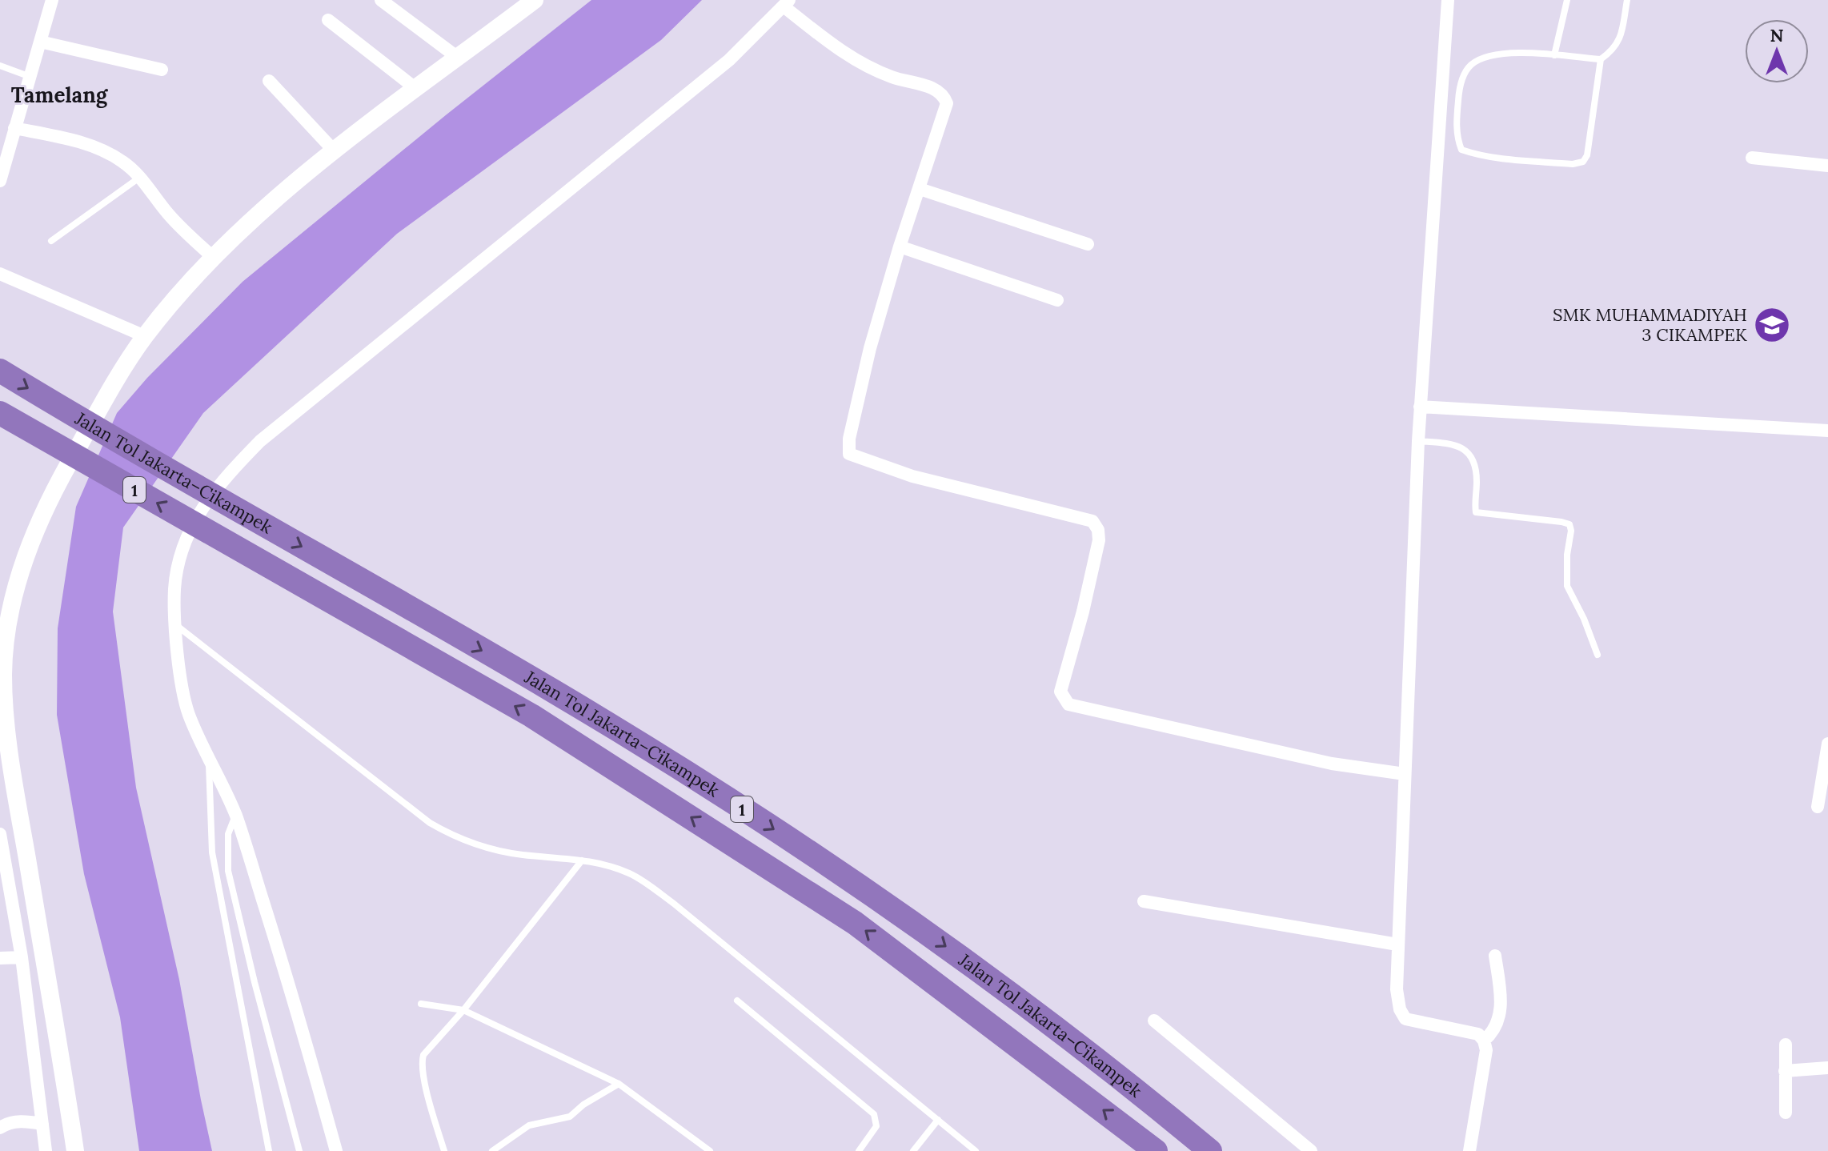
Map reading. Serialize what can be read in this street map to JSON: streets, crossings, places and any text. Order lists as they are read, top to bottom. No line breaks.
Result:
{"streets":{"highway":["Jalan Tol Jakarta–Cikampek","1"]},"districts":["Tamelang"],"places":{"school or university":["SMK MUHAMMADIYAH 3 CIKAMPEK"]},"north":"top"}
